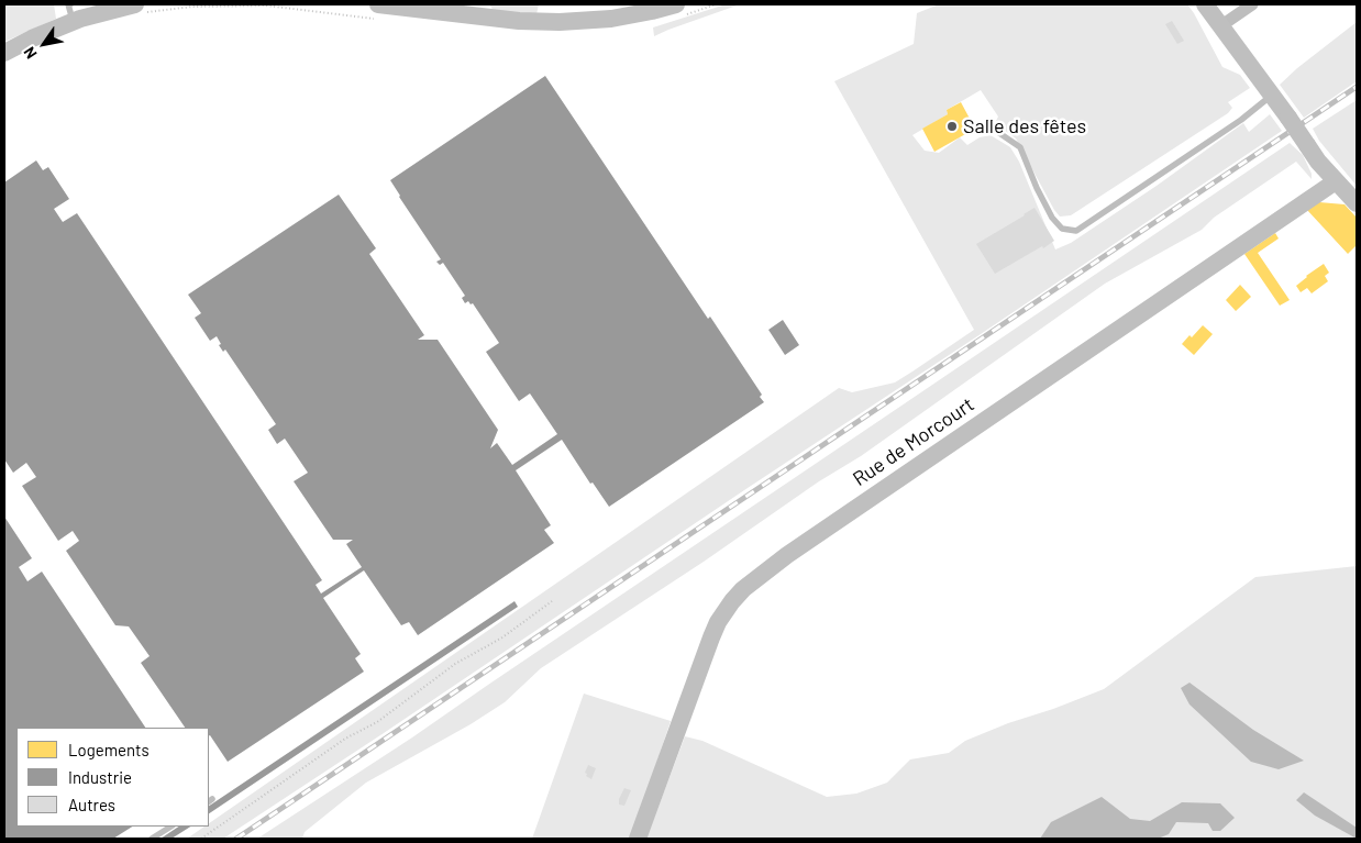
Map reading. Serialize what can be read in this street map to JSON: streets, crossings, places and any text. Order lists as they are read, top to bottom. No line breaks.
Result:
{"streets":{"street":["Rue de Morcourt"]},"places":["Salle des fêtes"],"legend":["Logements","Industrie","Autres"],"north":"bottom left"}
